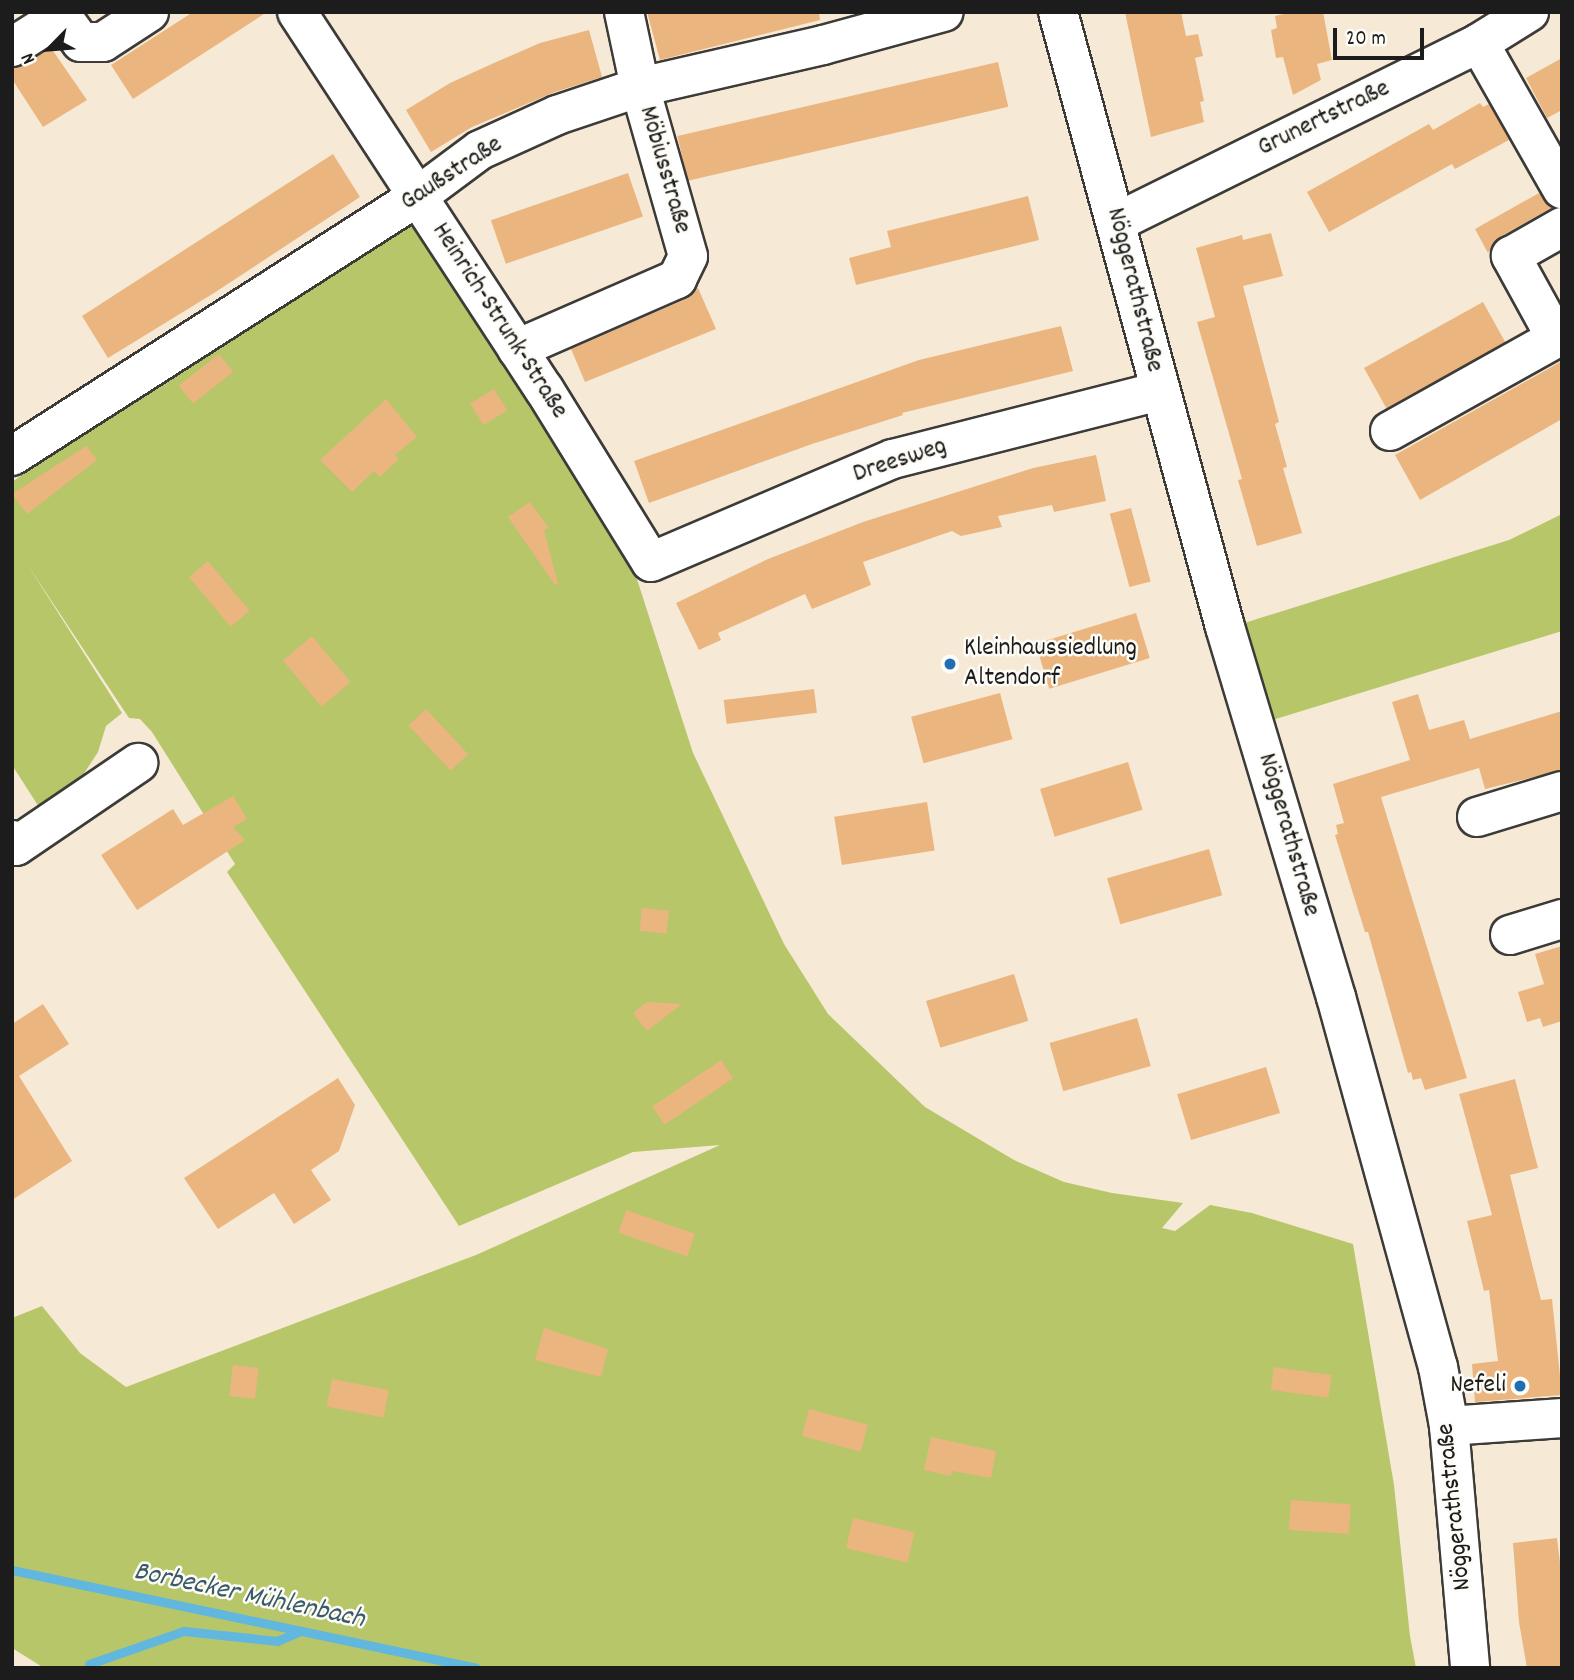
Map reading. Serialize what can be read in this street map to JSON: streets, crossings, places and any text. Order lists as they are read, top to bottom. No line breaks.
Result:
{"streets":{"street":["Grunertstraße","Möbiusstraße","Gaußstraße","Nöggerathstraße","Heinrich-Strunk-Straße","Dreesweg"]},"crossings":[["Grunertstraße","Nöggerathstraße"],["Möbiusstraße","Gaußstraße"],["Möbiusstraße","Heinrich-Strunk-Straße"],["Gaußstraße","Heinrich-Strunk-Straße"],["Nöggerathstraße","Dreesweg"],["Heinrich-Strunk-Straße","Dreesweg"]],"water":["Borbecker Mühlenbach"],"places":["Kleinhaussiedlung Altendorf","Nefeli"],"scale_bar":"20 m","north":"bottom left"}
